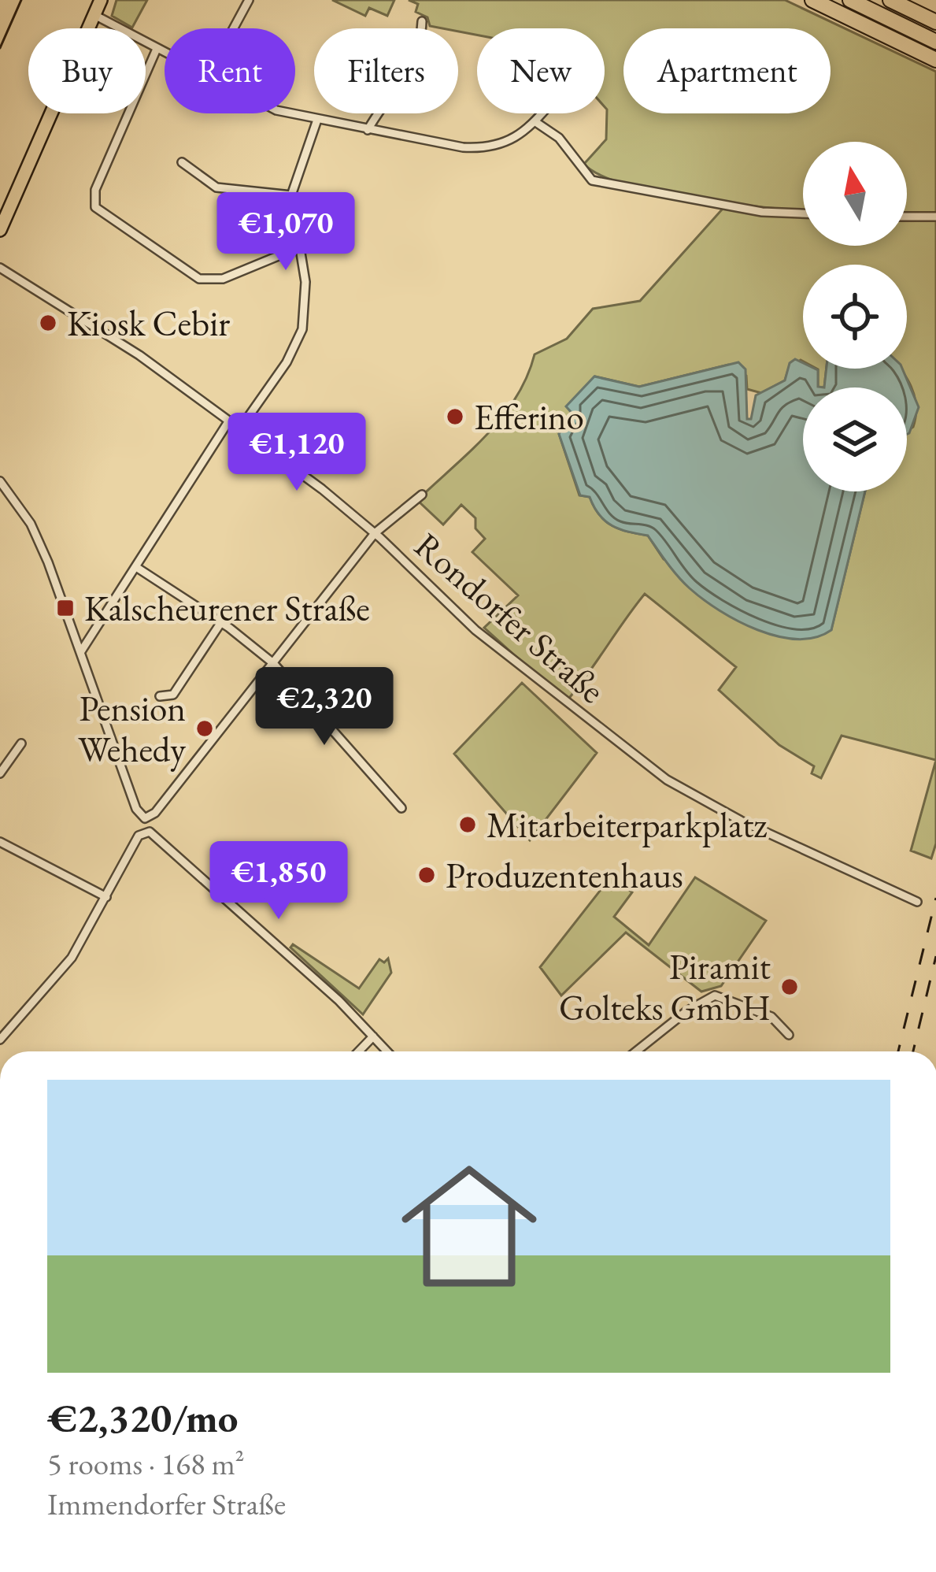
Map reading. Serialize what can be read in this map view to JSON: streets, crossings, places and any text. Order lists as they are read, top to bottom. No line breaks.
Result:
{"streets":{"street":["Rondorfer Straße"]},"places":{"other":["Kiosk Cebir","Efferino","Pension Wehedy","Mitarbeiterparkplatz","Produzentenhaus","Piramit Golteks GmbH"],"transit":["Kalscheurener Straße"]},"north":"top","page":{"chip":["Buy","Rent","Filters","New","Apartment"],"price":["€1,070","€1,120","€2,320","€1,850"],"list":[{"name":"€2,320/mo","note":"5 rooms · 168 m² · Immendorfer Straße"}]}}
